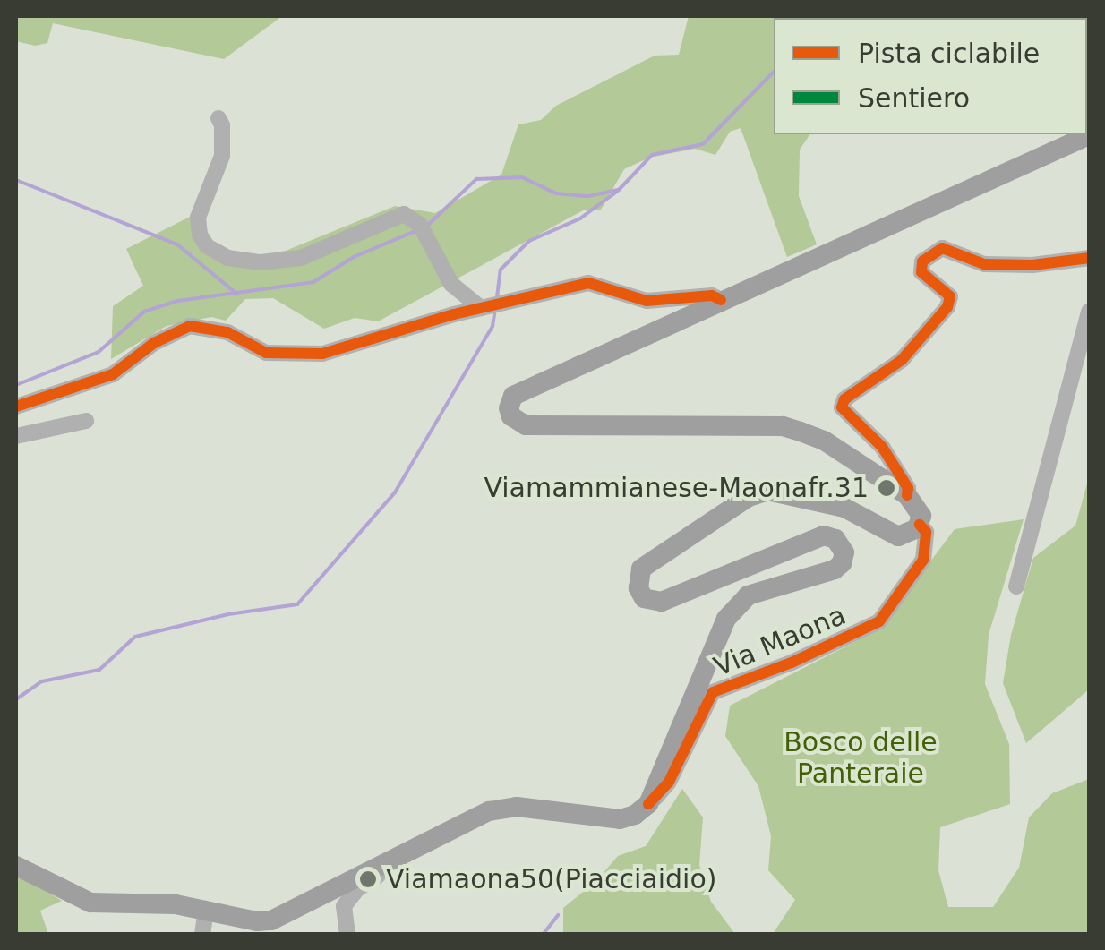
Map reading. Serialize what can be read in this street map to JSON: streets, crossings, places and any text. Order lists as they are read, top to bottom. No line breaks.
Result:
{"streets":{"main road":["Via Maona"]},"parks":["Bosco delle Panteraie"],"places":["Viamammianese-Maonafr.31","Viamaona50(Piacciaidio)"],"legend":["Pista ciclabile","Sentiero"]}
